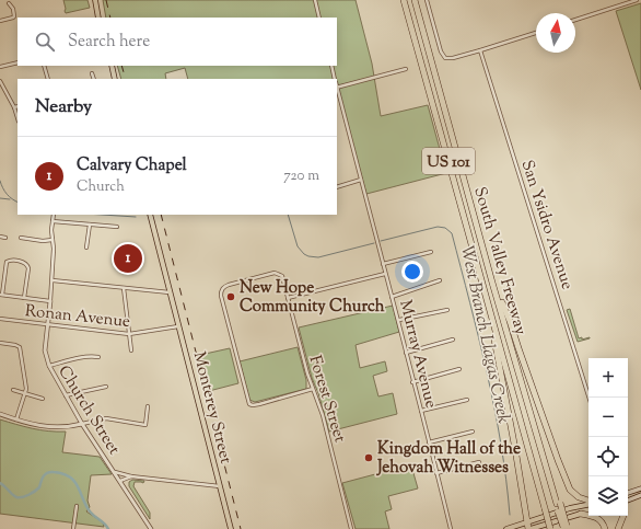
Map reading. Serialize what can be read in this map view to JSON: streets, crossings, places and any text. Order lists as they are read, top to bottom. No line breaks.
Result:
{"streets":{"highway":["US 101","South Valley Freeway"],"main road":["Monterey Street"],"street":["San Ysidro Avenue","Ronan Avenue","Murray Avenue","Forest Street","Church Street"]},"crossings":[["Ronan Avenue","Monterey Street"],["Ronan Avenue","Church Street"]],"water":["West Branch Llagas Creek"],"places":["New Hope Community Church","Kingdom Hall of the Jehovah Witnesses"],"north":"top","page":{"search":"Search here","heading":"Nearby","list":[{"mark":"1","name":"Calvary Chapel","note":"Church","value":"720 m"}],"pins":"1","map_buttons":["+","−"]}}
